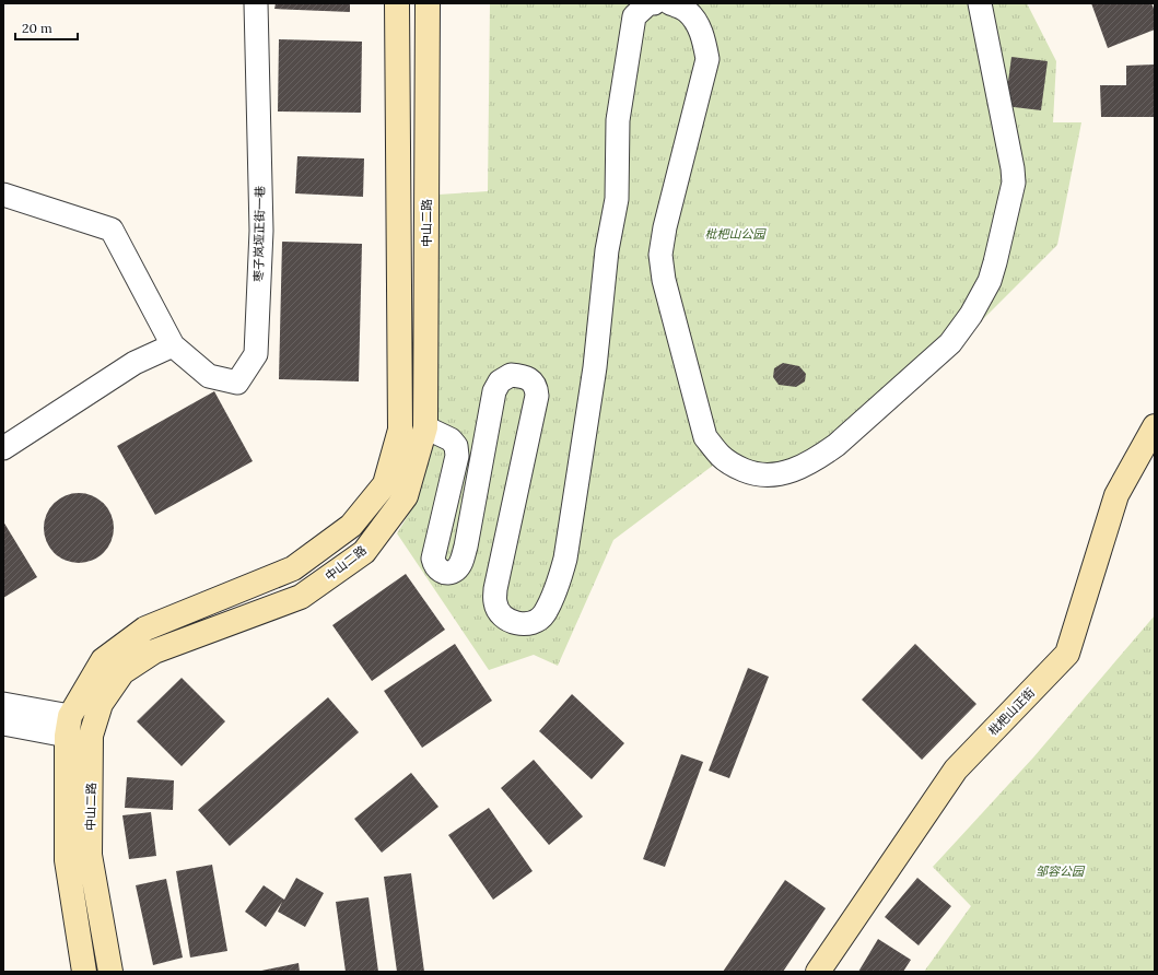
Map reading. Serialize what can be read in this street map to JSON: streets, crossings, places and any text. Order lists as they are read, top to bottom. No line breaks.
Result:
{"streets":{"main road":["中山二路","枇杷山正街"],"street":["枣子岚垭正街一巷"]},"parks":["枇杷山公园","邹容公园"],"scale_bar":"20 m"}
